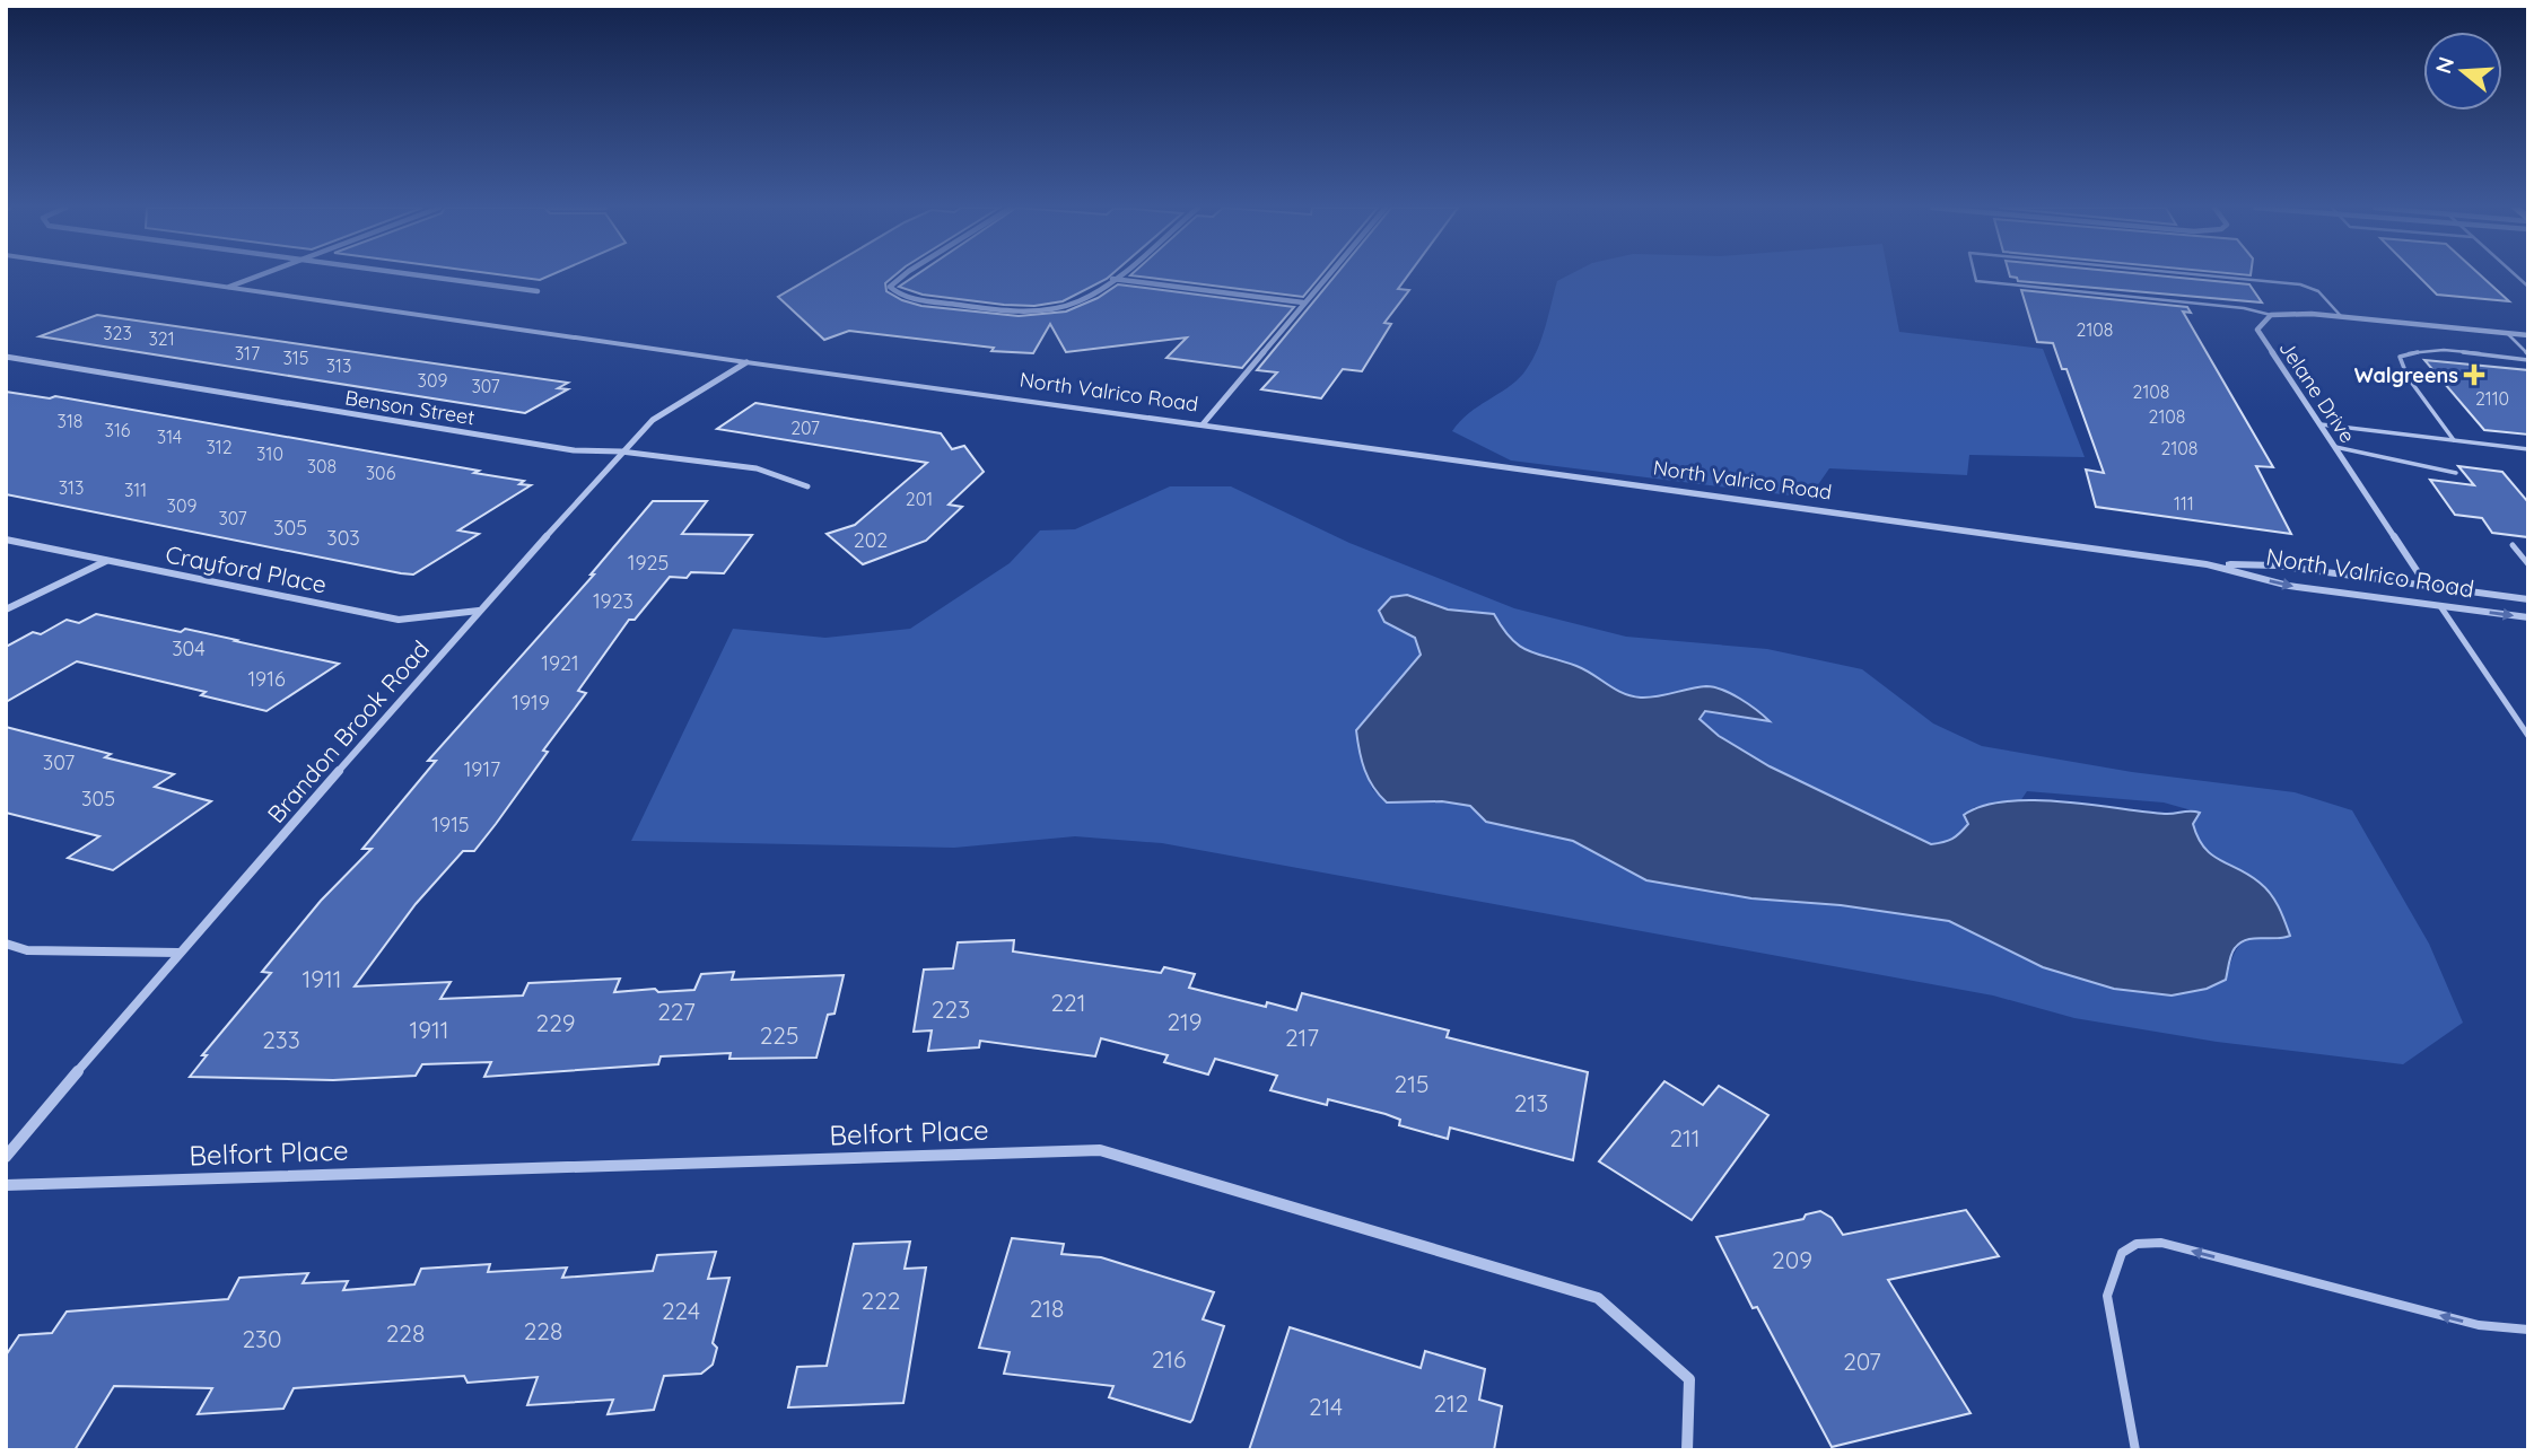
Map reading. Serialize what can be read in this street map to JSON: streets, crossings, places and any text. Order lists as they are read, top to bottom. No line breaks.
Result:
{"streets":{"street":["North Valrico Road","Jelane Drive","Benson Street","Crayford Place","Brandon Brook Road","Belfort Place"]},"crossings":[["North Valrico Road","Jelane Drive"],["North Valrico Road","Brandon Brook Road"],["Benson Street","Brandon Brook Road"],["Crayford Place","Brandon Brook Road"]],"places":{"health":["Walgreens"]},"house_numbers":["2108","323","321","317","315","313","309","307","2108","2110","2108","318","207","316","314","312","2108","310","308","306","313","311","201","111","309","307","305","303","202","1925","1923","304","1921","1916","1919","307","1917","305","1915","1911","221","223","227","219","229","1911","225","217","233","215","213","211","209","222","218","224","228","228","230","216","207","212","214"],"north":"left"}
